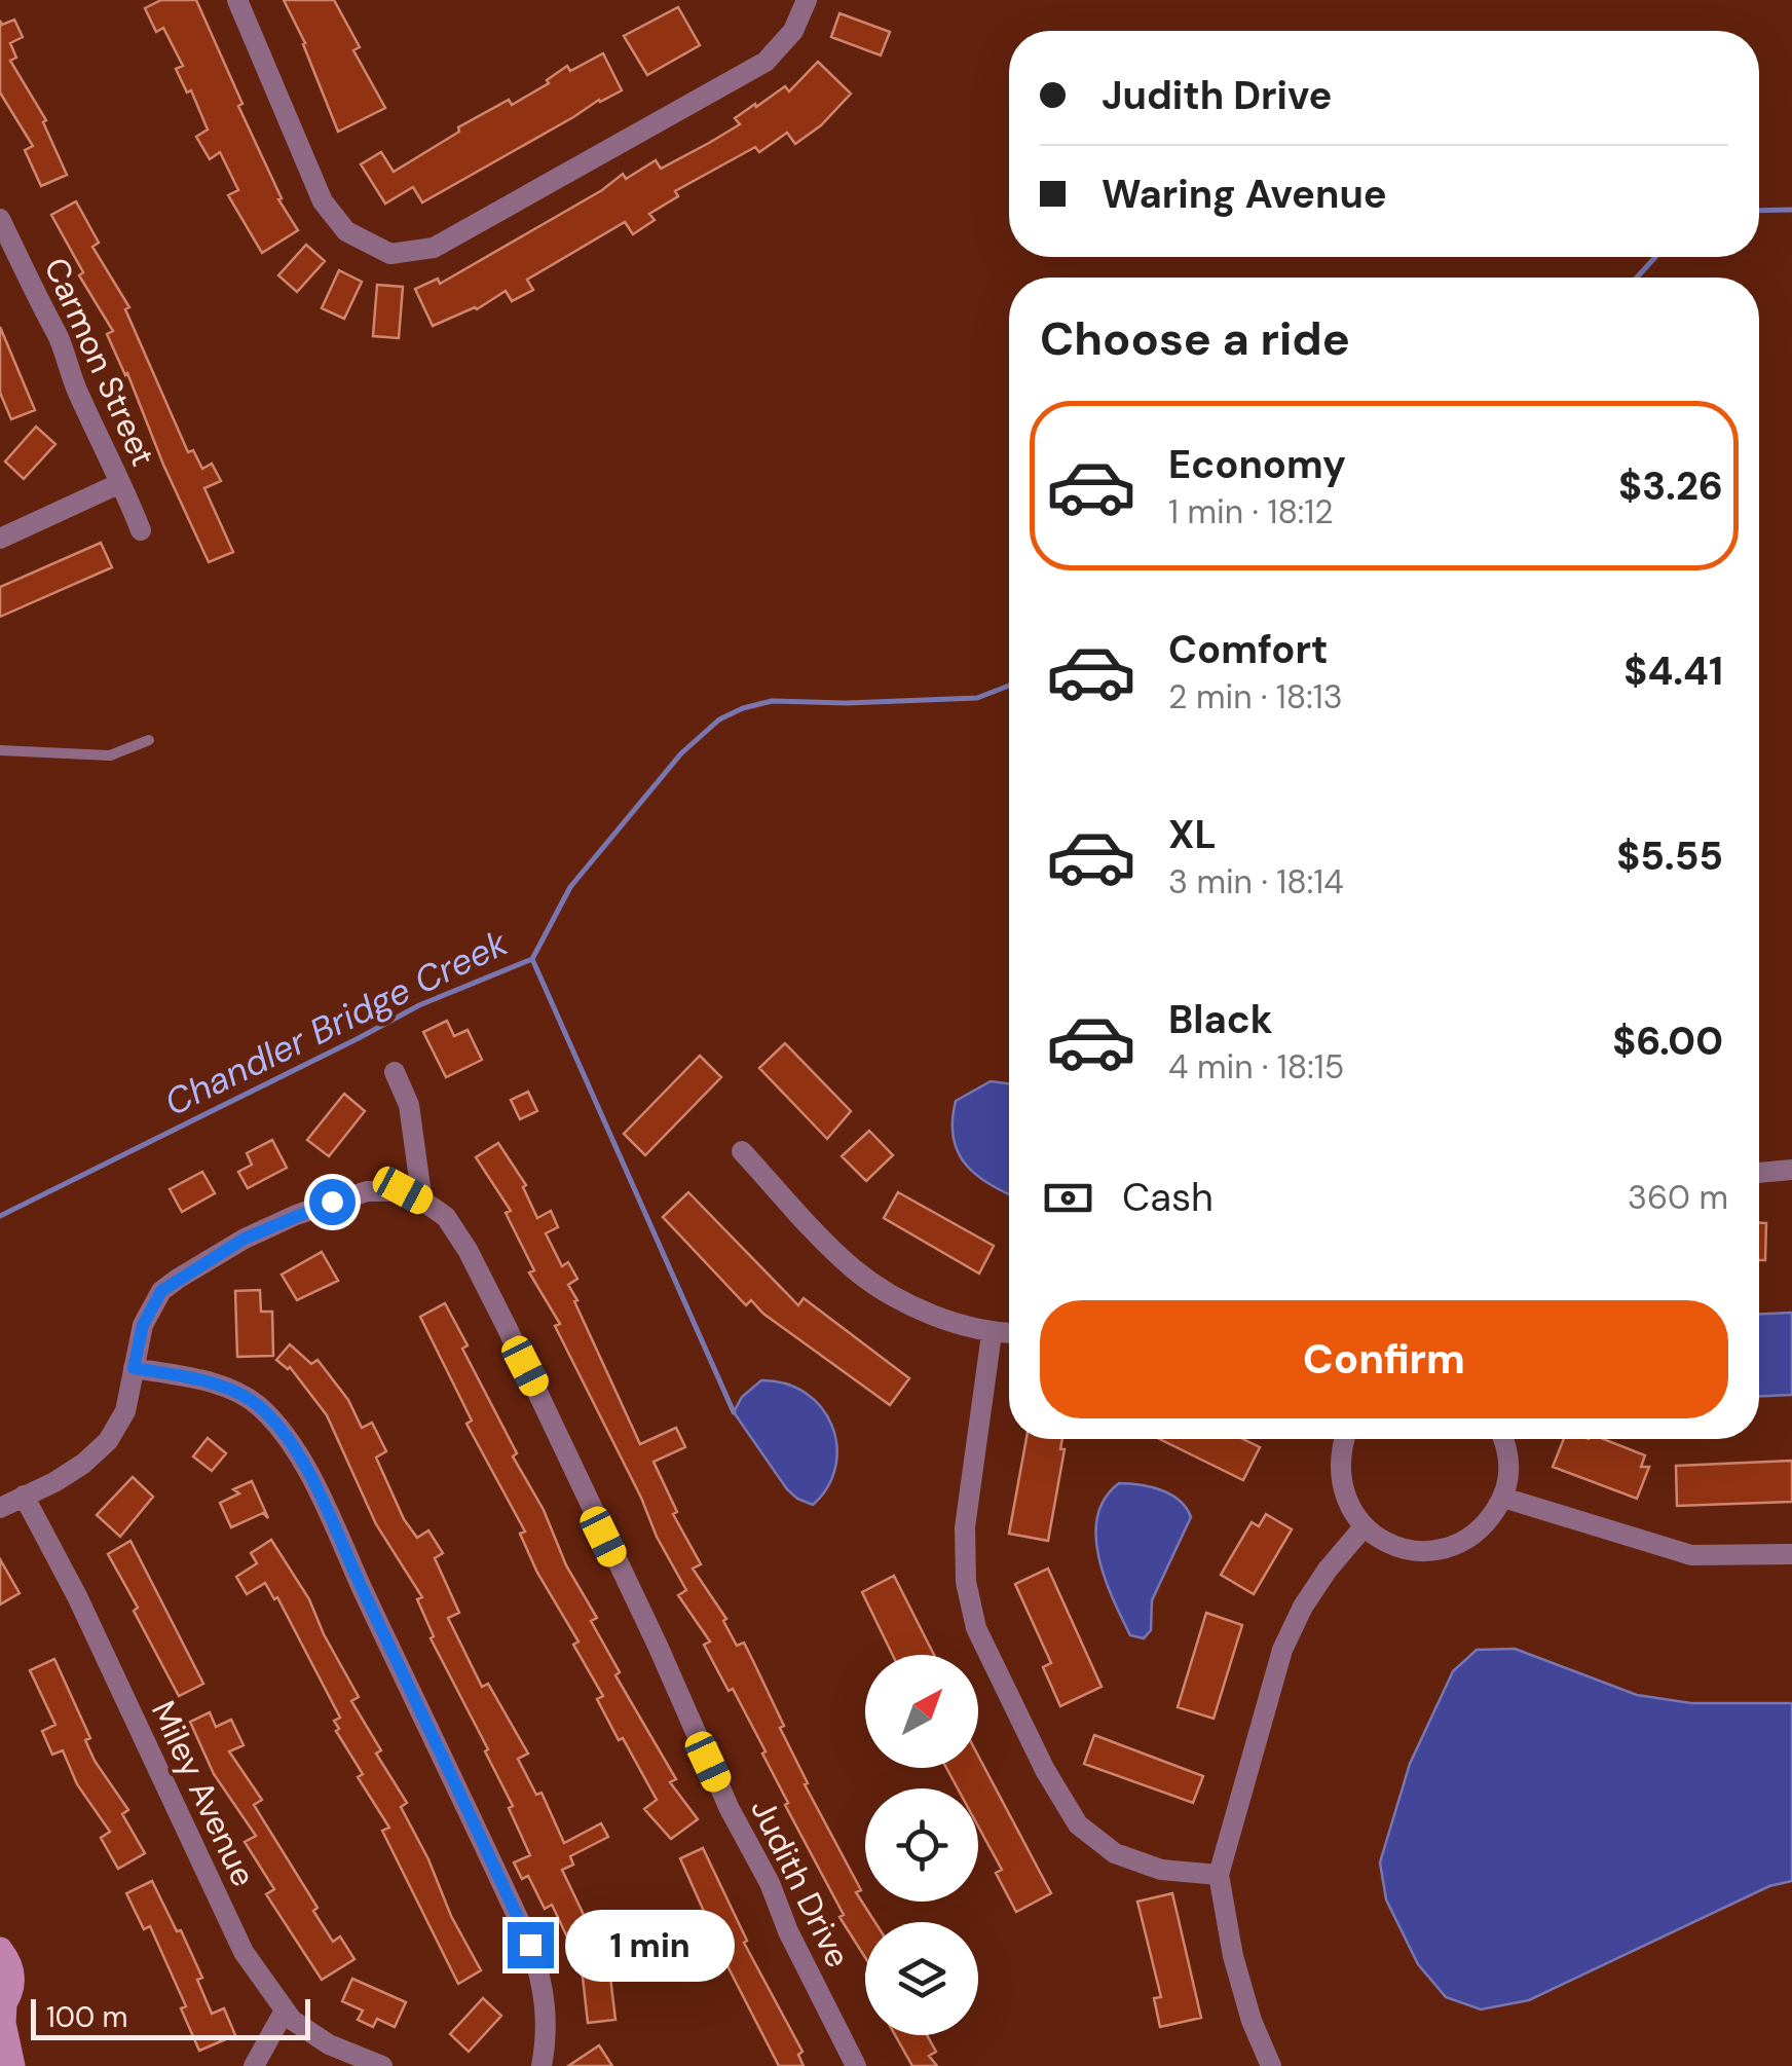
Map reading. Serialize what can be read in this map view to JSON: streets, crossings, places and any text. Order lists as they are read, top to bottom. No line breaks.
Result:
{"streets":{"street":["Carmon Street","Miley Avenue","Judith Drive"]},"water":["Chandler Bridge Creek"],"scale_bar":"100 m","north":"top right","page":{"banner":["Judith Drive","Waring Avenue"],"heading":"Choose a ride","list":[{"name":"Economy","note":"1 min · 18:12","value":"$3.26"},{"name":"Comfort","note":"2 min · 18:13","value":"$4.41"},{"name":"XL","note":"3 min · 18:14","value":"$5.55"},{"name":"Black","note":"4 min · 18:15","value":"$6.00"}],"pay":["Cash","360 m"],"buttons":"Confirm","bubble":"1 min","scale":"100 m"}}
